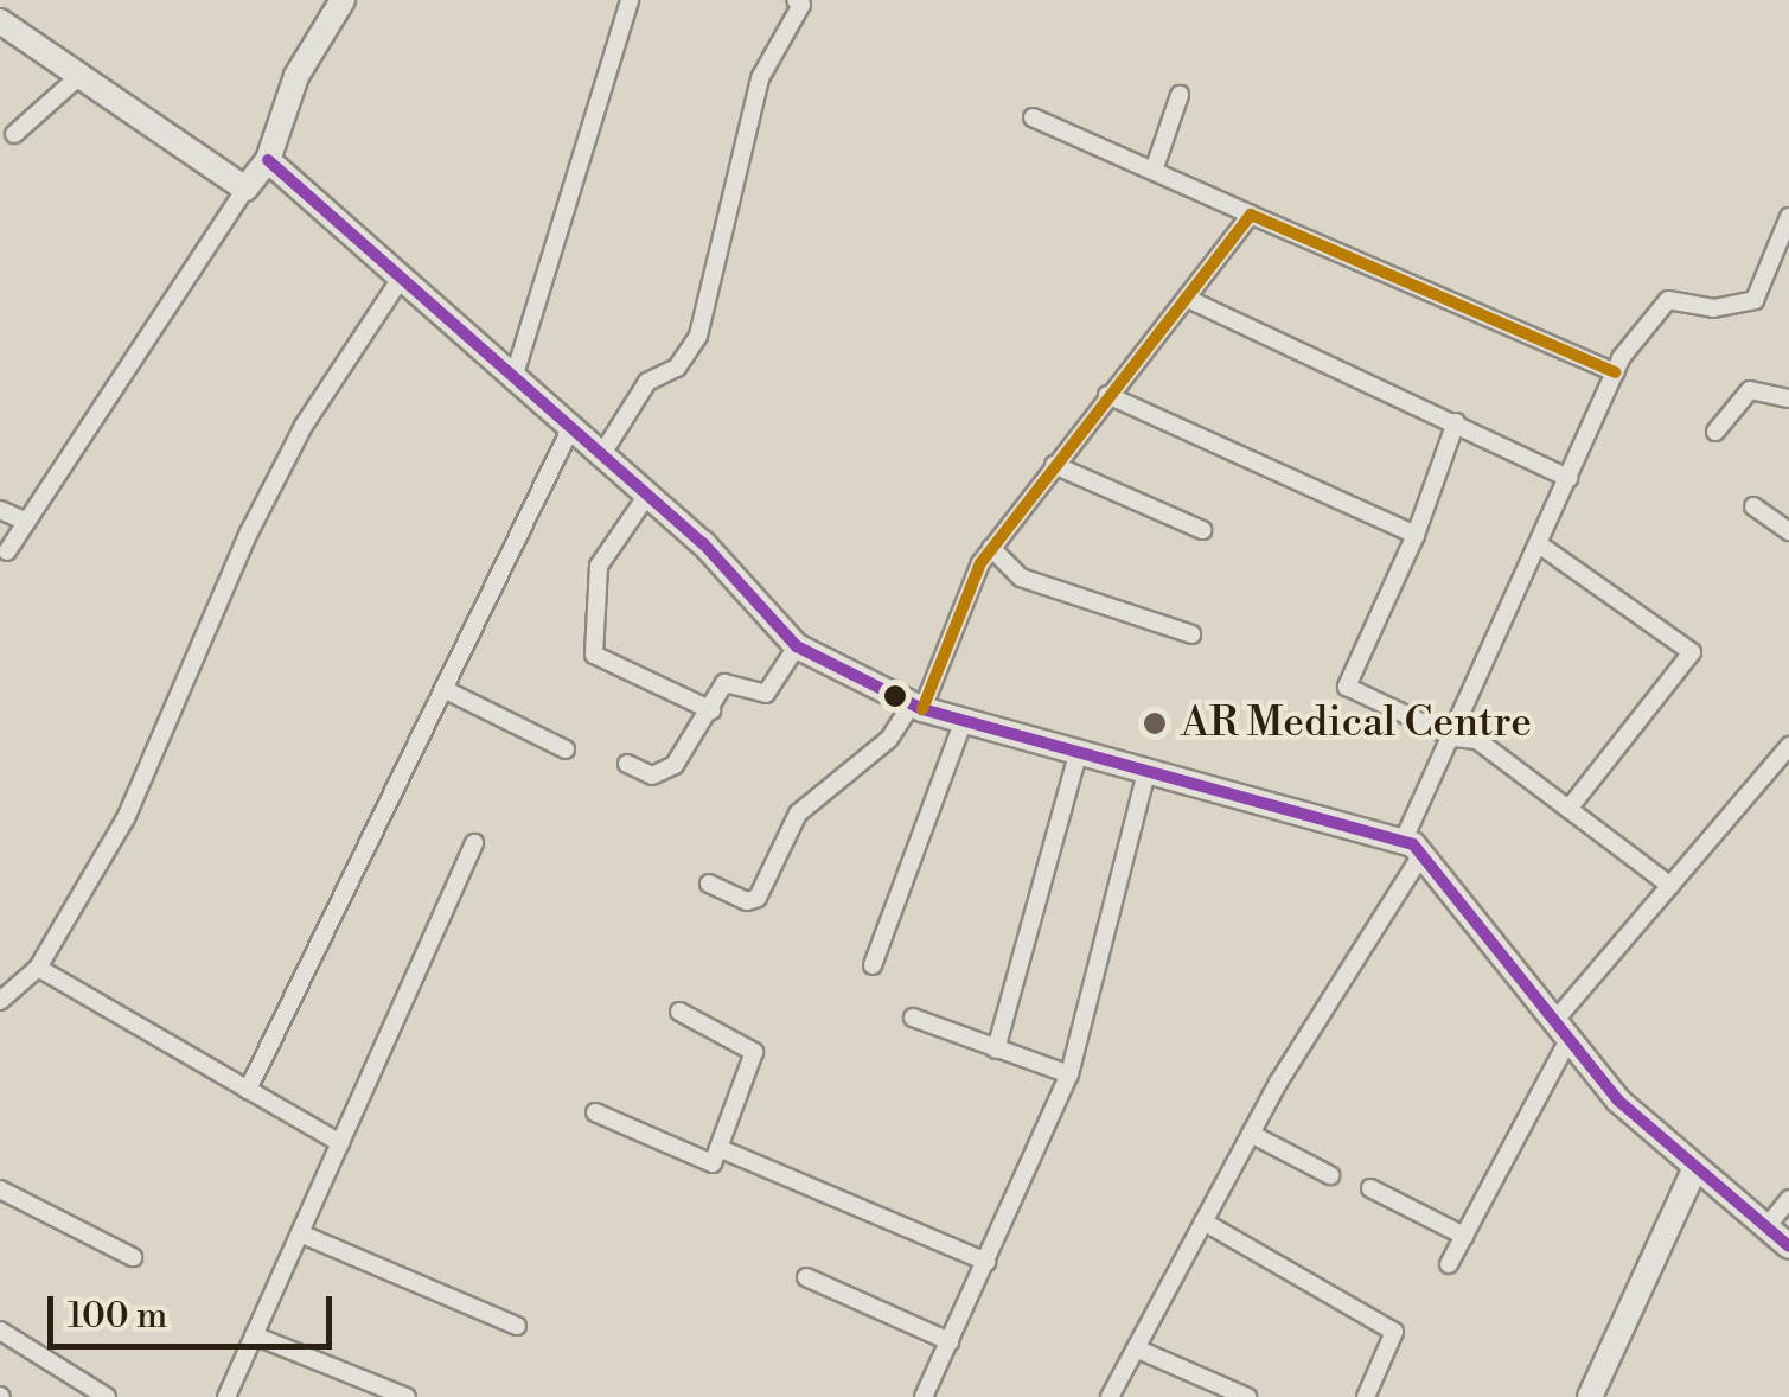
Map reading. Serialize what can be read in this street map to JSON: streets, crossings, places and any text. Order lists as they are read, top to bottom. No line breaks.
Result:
{"places":["AR Medical Centre"],"scale_bar":"100 m"}
